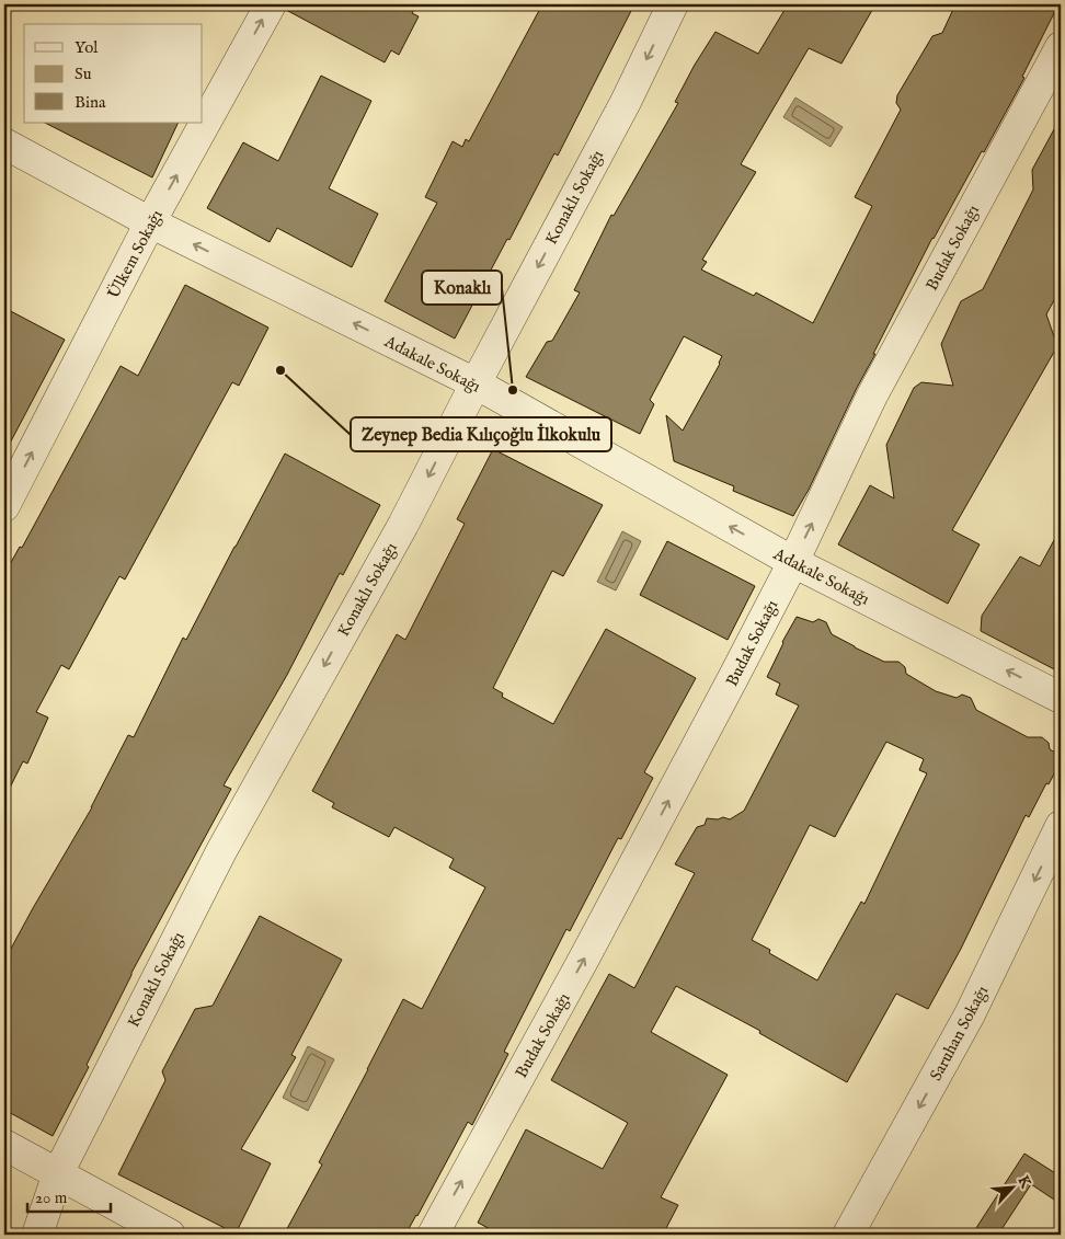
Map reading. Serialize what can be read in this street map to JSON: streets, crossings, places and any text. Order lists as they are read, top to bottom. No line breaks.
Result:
{"streets":{"street":["Konaklı Sokağı","Budak Sokağı","Ülkem Sokağı","Adakale Sokağı","Saruhan Sokağı"]},"crossings":[["Konaklı Sokağı","Adakale Sokağı"],["Budak Sokağı","Adakale Sokağı"],["Ülkem Sokağı","Adakale Sokağı"]],"one_way":["Konaklı Sokağı","Budak Sokağı","Ülkem Sokağı","Adakale Sokağı","Saruhan Sokağı"],"places":["Zeynep Bedia Kılıçoğlu İlkokulu","Konaklı"],"legend":["Yol","Su","Bina"],"scale_bar":"20 m","north":"top right"}
